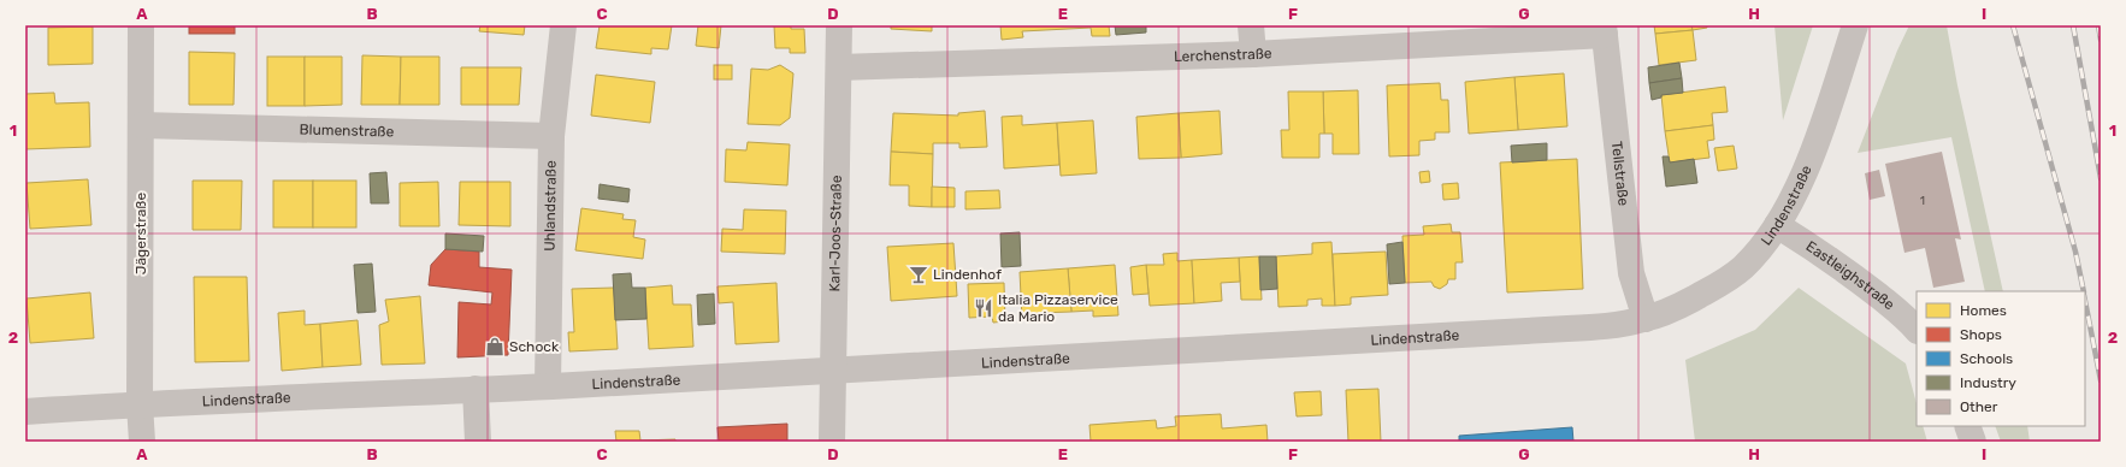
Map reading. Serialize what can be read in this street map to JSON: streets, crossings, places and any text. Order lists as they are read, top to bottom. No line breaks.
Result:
{"streets":{"street":["Lerchenstraße","Blumenstraße","Tellstraße","Lindenstraße","Uhlandstraße","Jägerstraße","Karl-Joos-Straße","Eastleighstraße"]},"crossings":[["Lerchenstraße","Tellstraße"],["Lerchenstraße","Karl-Joos-Straße"],["Blumenstraße","Uhlandstraße"],["Blumenstraße","Jägerstraße"],["Tellstraße","Lindenstraße"],["Lindenstraße","Uhlandstraße"],["Lindenstraße","Jägerstraße"],["Lindenstraße","Karl-Joos-Straße"],["Lindenstraße","Eastleighstraße"]],"places":{"bar":["Lindenhof"],"restaurant":["Italia Pizzaservice da Mario"],"shop":["Schock"]},"house_numbers":["1"],"legend":["Homes","Shops","Schools","Industry","Other"],"grid":{"columns":["A","B","C","D","E","F","G","H","I"],"rows":["1","2"]}}
